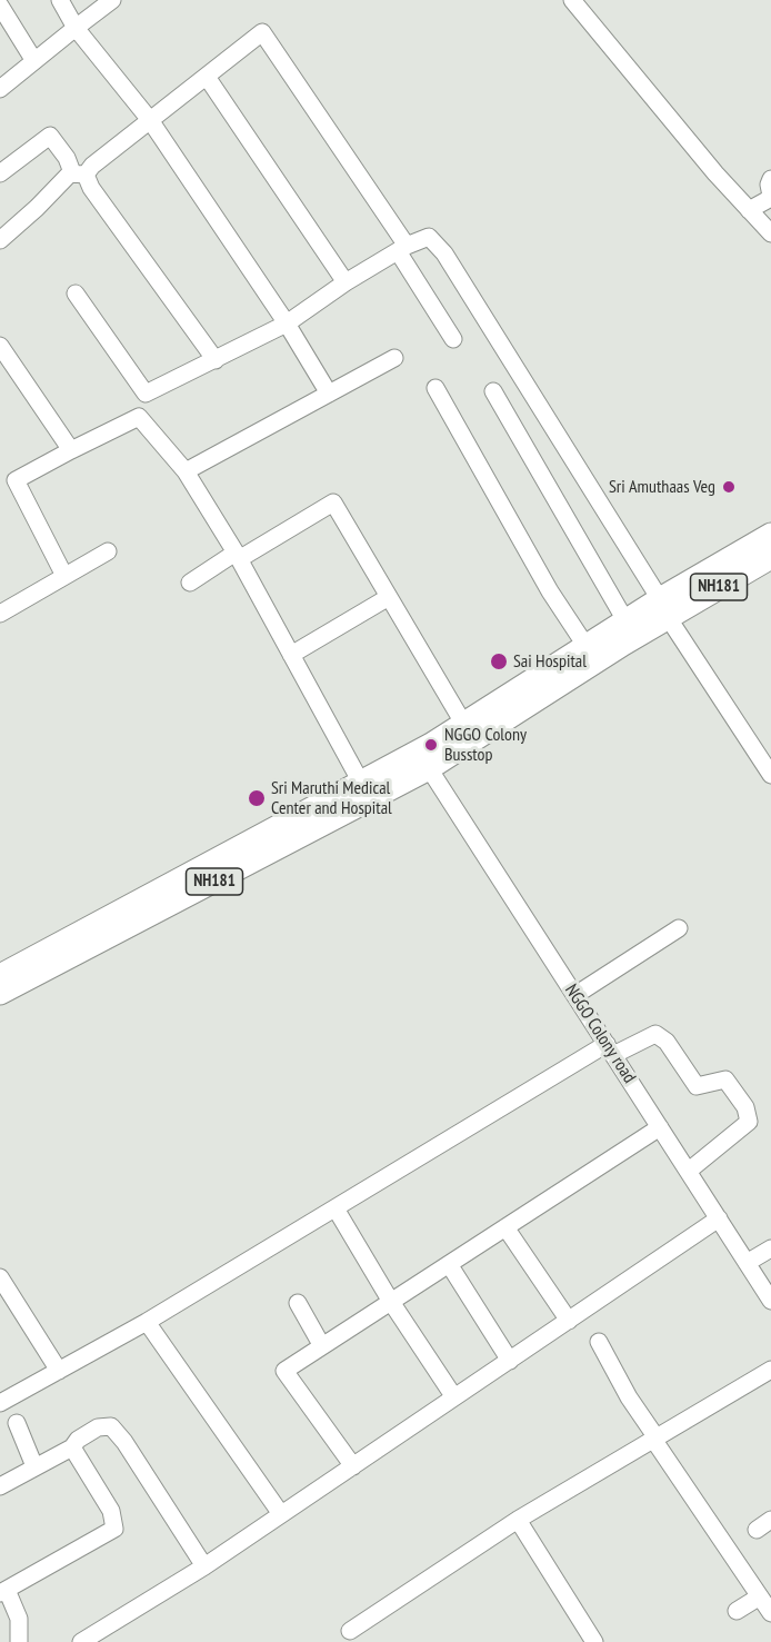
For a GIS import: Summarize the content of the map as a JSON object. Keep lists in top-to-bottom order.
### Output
{
  "streets": {
    "highway": ["NH181"],
    "street": ["NGGO Colony road"]
  },
  "crossings": [
    ["NH181", "NGGO Colony road"]
  ],
  "places": [
    "Sri Amuthaas Veg",
    "Sai Hospital",
    "NGGO Colony Busstop",
    "Sri Maruthi Medical Center and Hospital"
  ]
}
